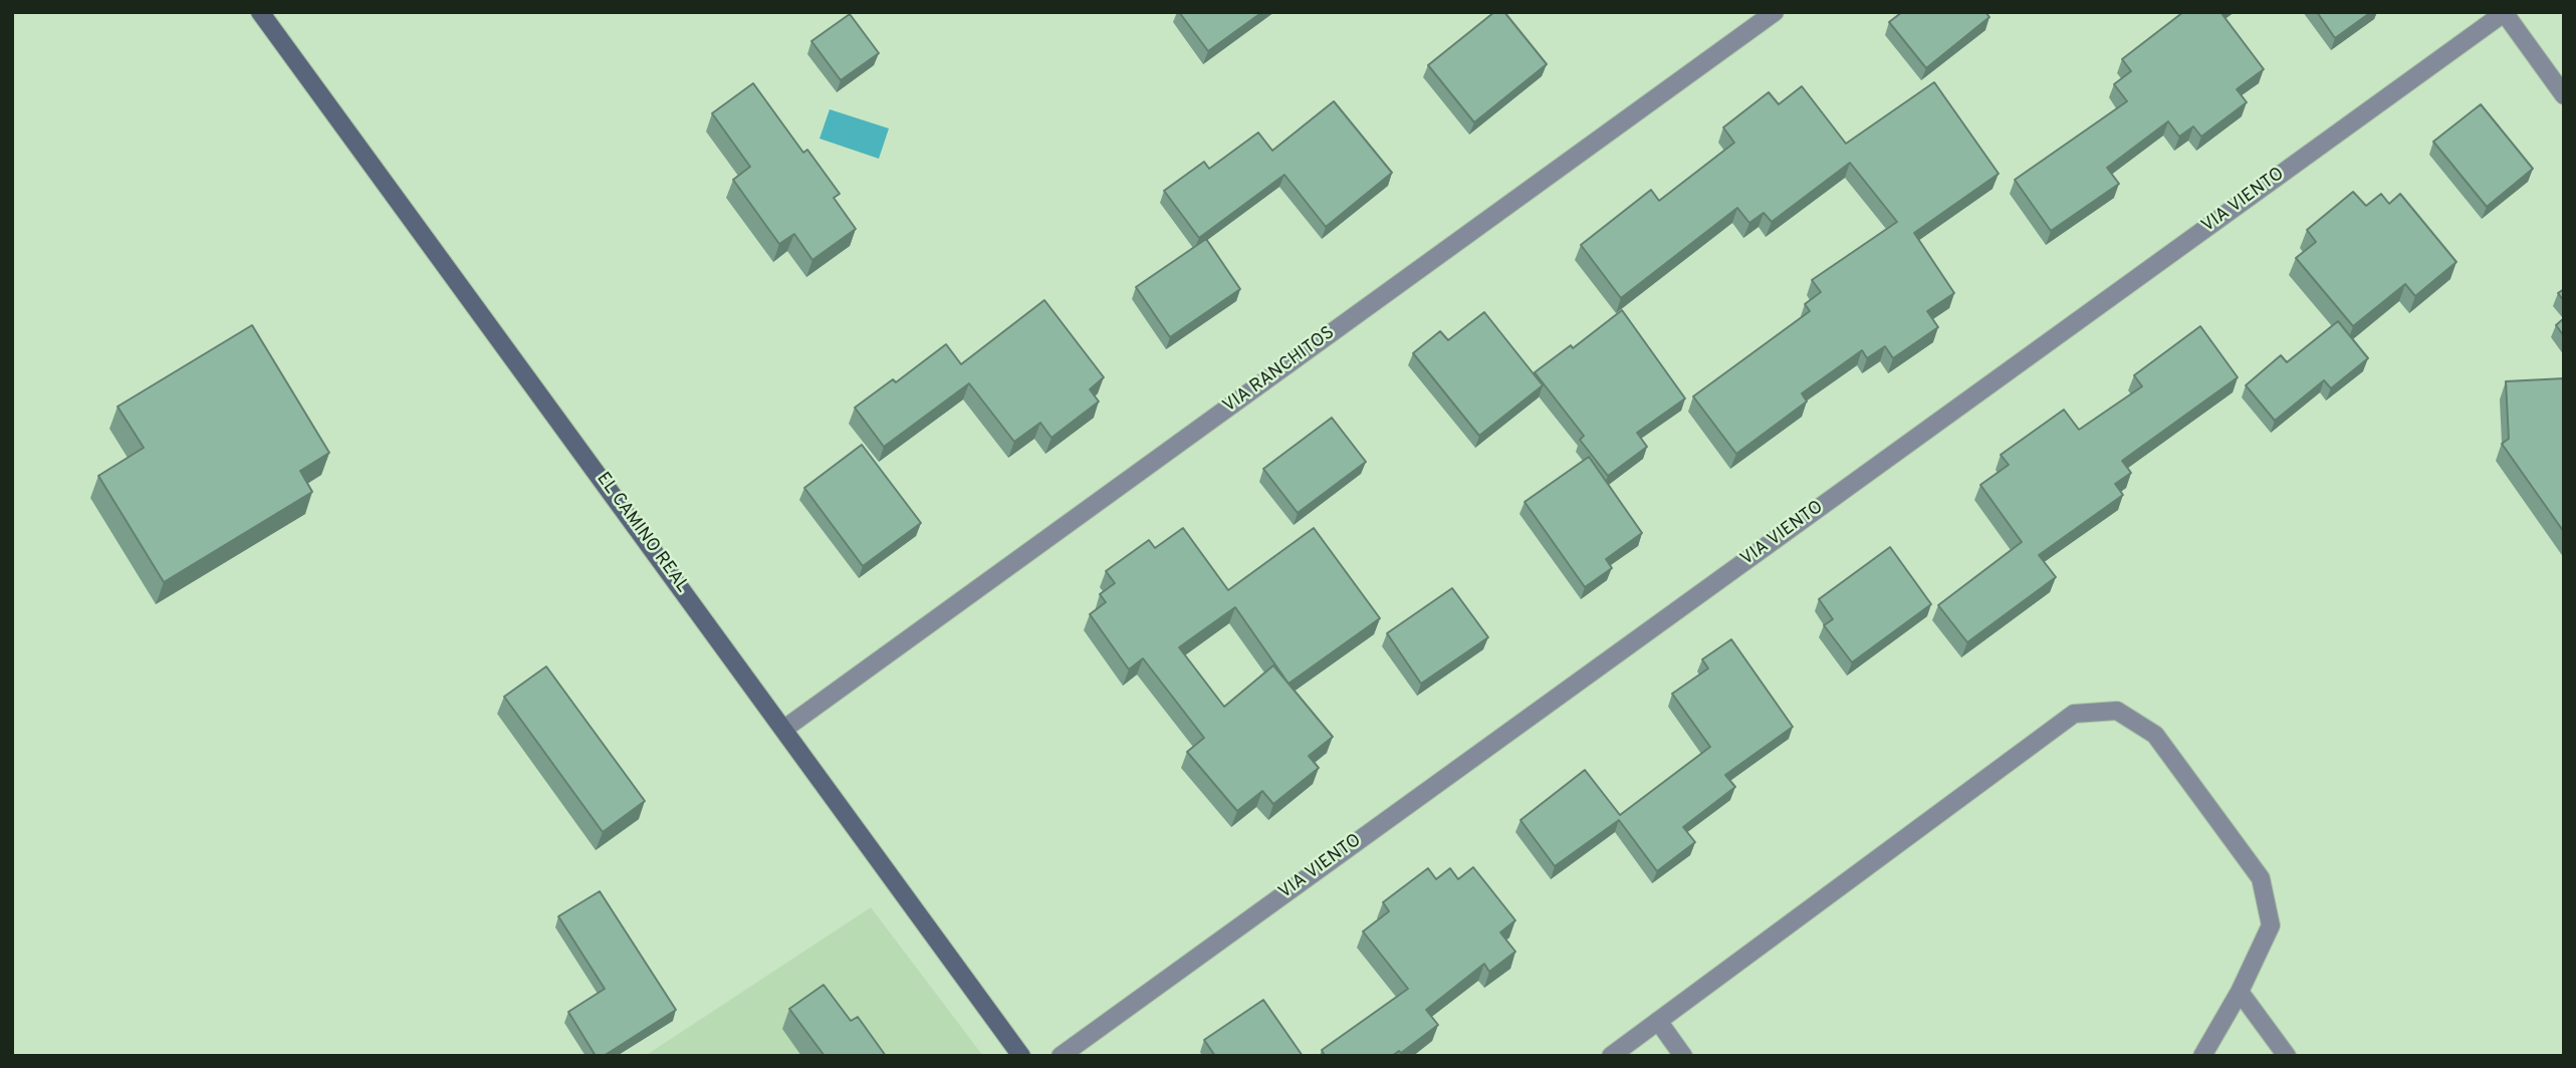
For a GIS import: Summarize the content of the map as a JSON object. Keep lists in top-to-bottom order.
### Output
{
  "streets": {
    "main road": ["EL CAMINO REAL"],
    "street": ["VIA VIENTO", "VIA RANCHITOS"]
  },
  "crossings": [
    ["VIA RANCHITOS", "EL CAMINO REAL"]
  ]
}
